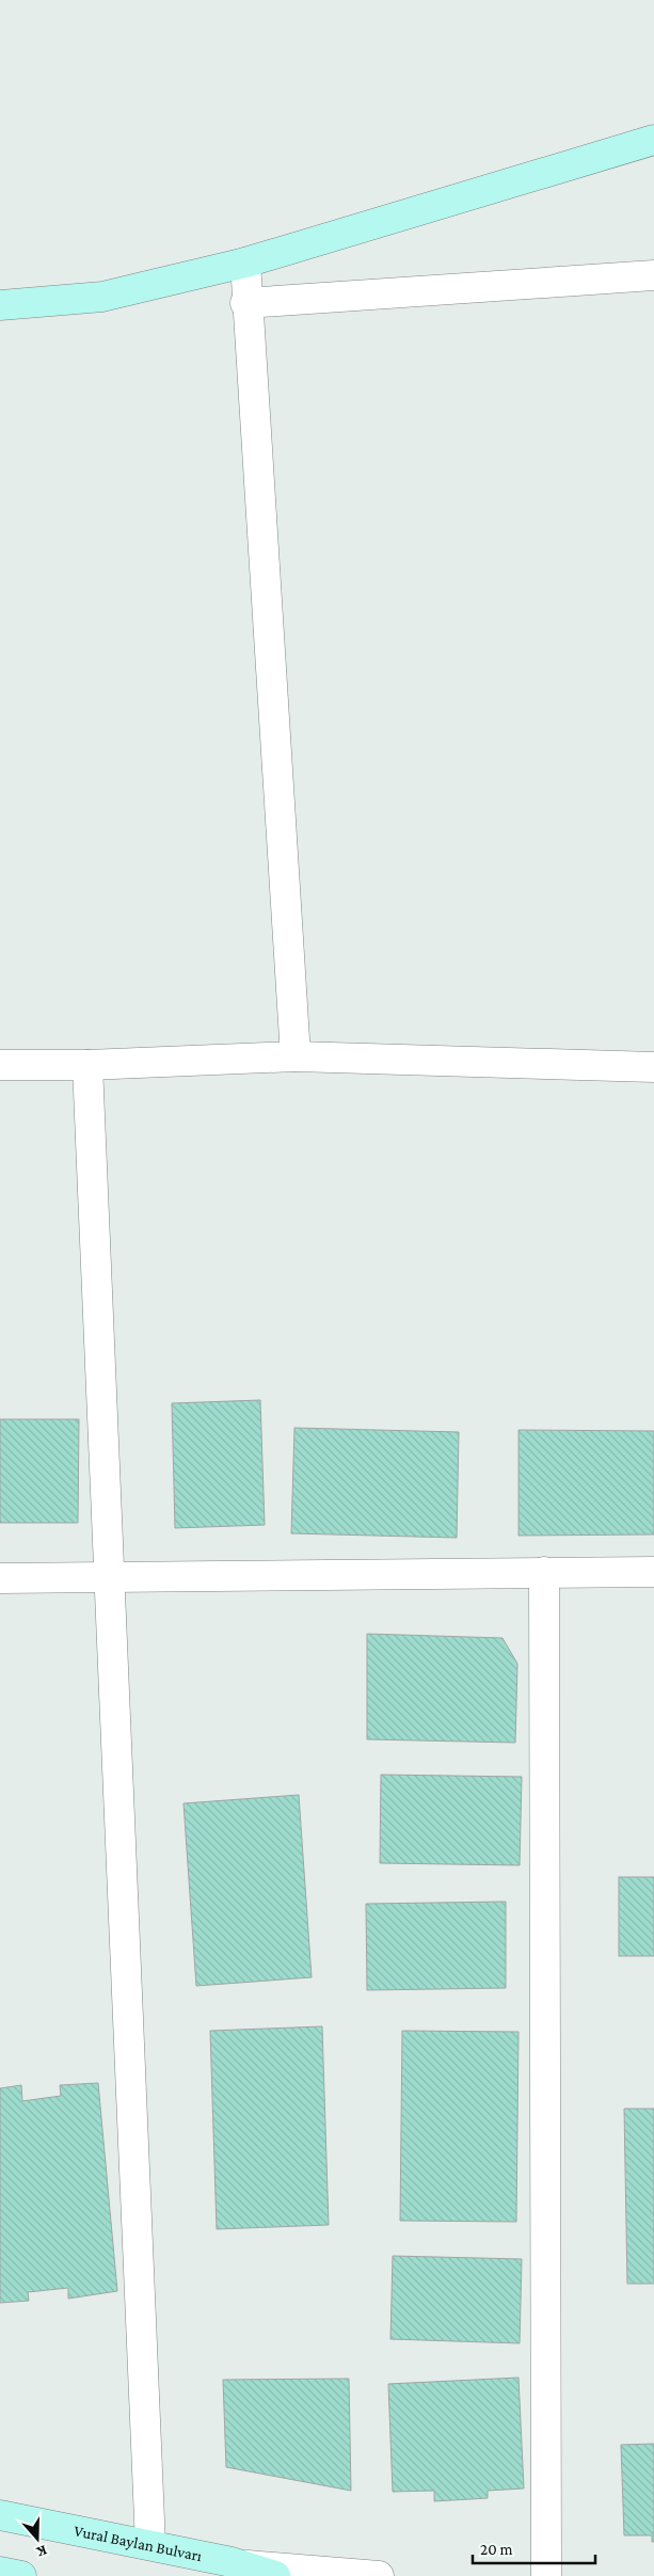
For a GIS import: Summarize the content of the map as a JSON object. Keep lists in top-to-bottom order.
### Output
{
  "streets": {
    "street": ["Vural Baylan Bulvarı"]
  },
  "scale_bar": "20 m",
  "north": "bottom"
}
